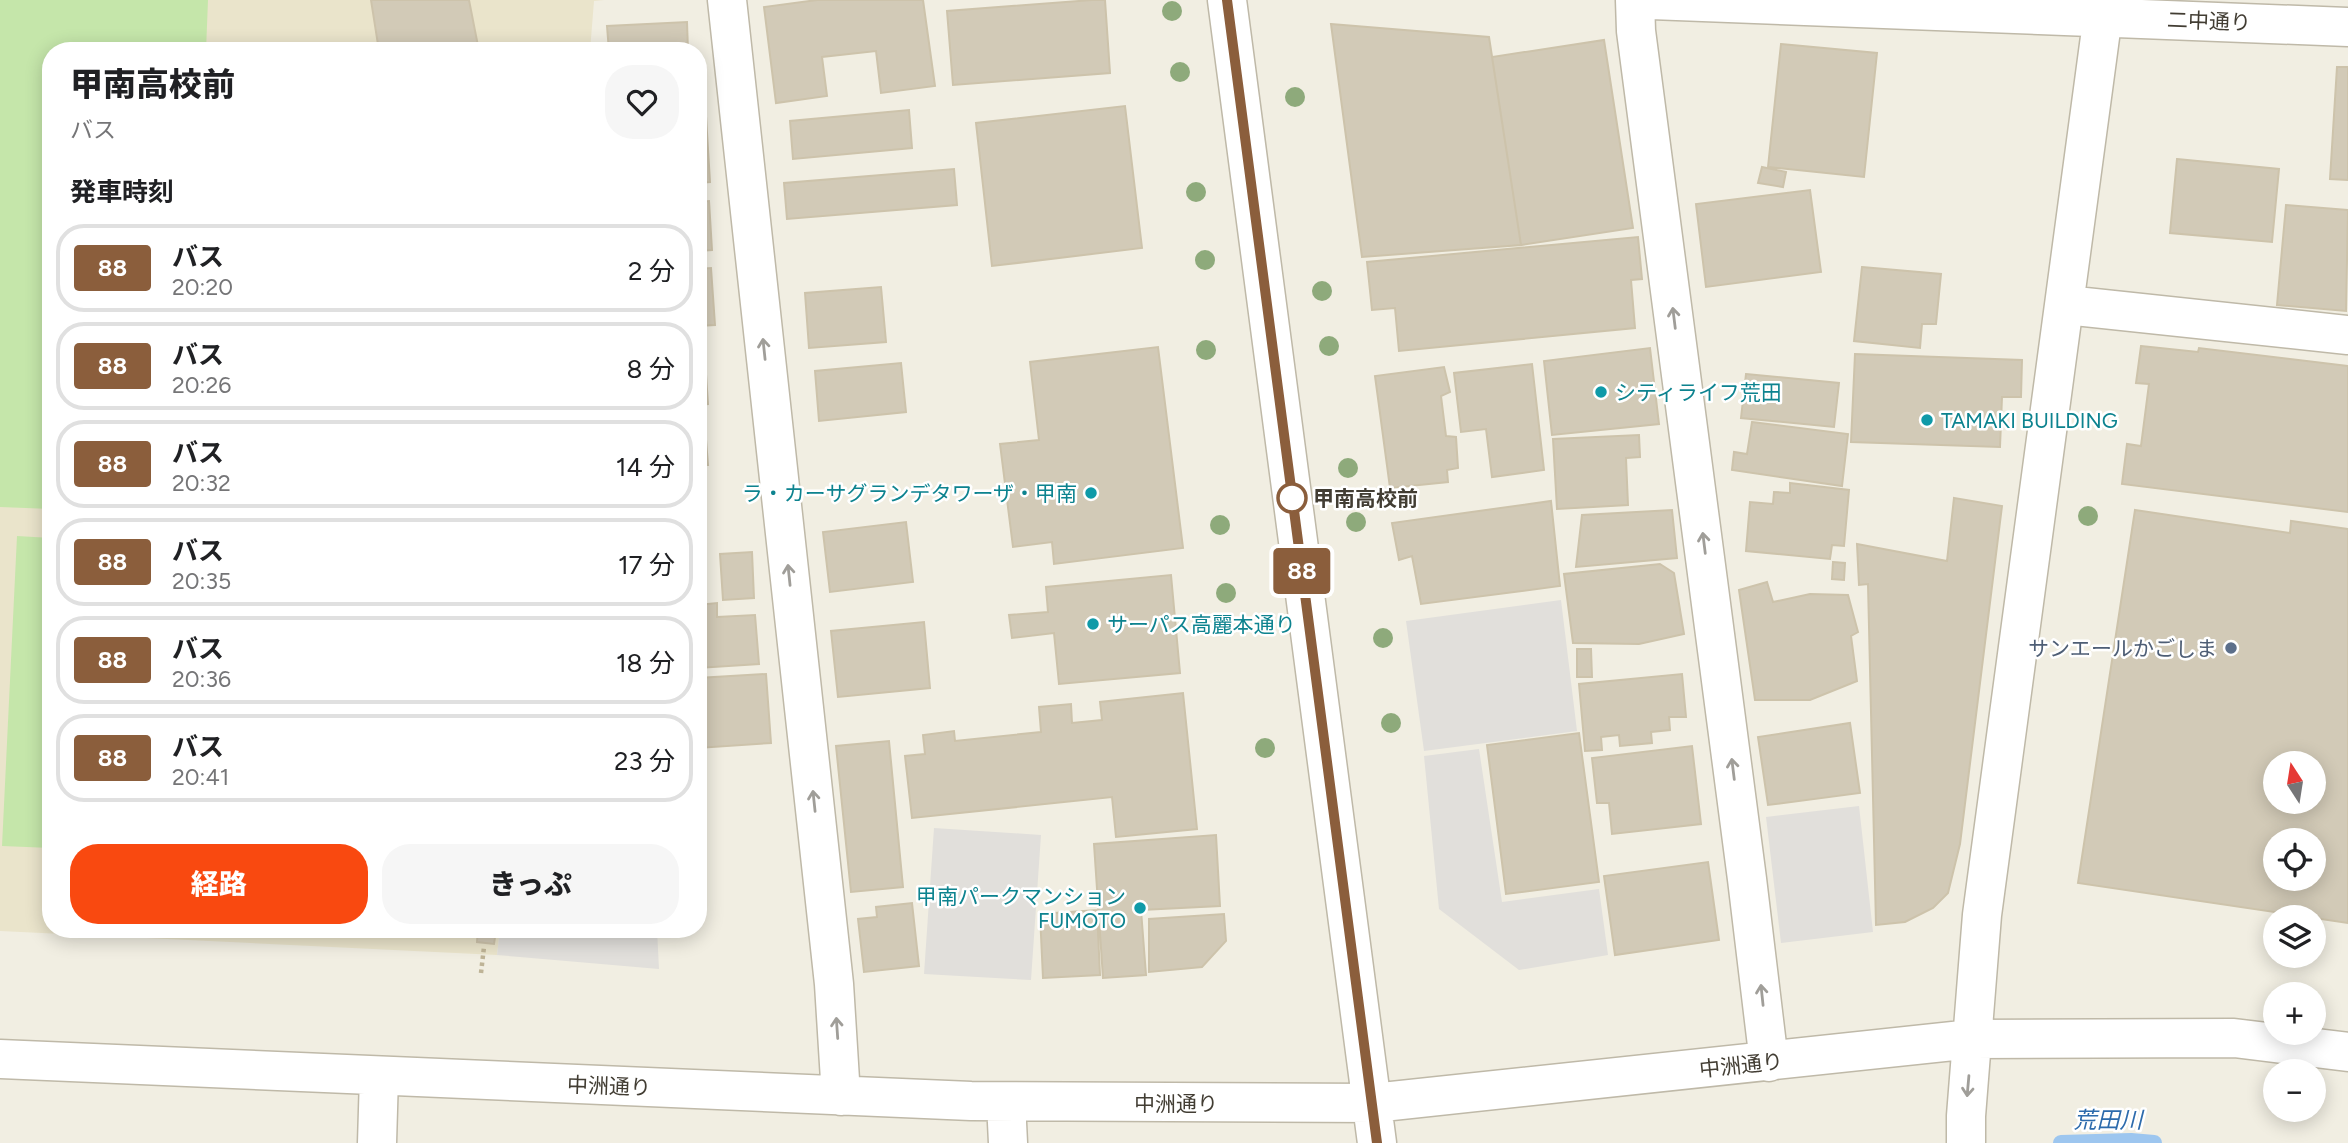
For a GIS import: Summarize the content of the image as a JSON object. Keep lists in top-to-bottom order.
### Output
{
  "streets": {
    "street": ["二中通り", "中洲通り"]
  },
  "water": ["荒田川"],
  "places": [
    "シティライフ荒田",
    "TAMAKI BUILDING",
    "ラ・カーサグランデタワーザ・甲南",
    "甲南高校前",
    "サーパス高麗本通り",
    "サンエールかごしま",
    "甲南パークマンション FUMOTO"
  ],
  "lines": ["bus line 88"],
  "north": "top",
  "page": {
    "on_map": "88",
    "heading": [
      ["甲南高校前", "バス"],
      "発車時刻"
    ],
    "list": [
      {
        "mark": "88",
        "name": "バス",
        "note": "20:20",
        "value": "2 分"
      },
      {
        "mark": "88",
        "name": "バス",
        "note": "20:26",
        "value": "8 分"
      },
      {
        "mark": "88",
        "name": "バス",
        "note": "20:32",
        "value": "14 分"
      },
      {
        "mark": "88",
        "name": "バス",
        "note": "20:35",
        "value": "17 分"
      },
      {
        "mark": "88",
        "name": "バス",
        "note": "20:36",
        "value": "18 分"
      },
      {
        "mark": "88",
        "name": "バス",
        "note": "20:41",
        "value": "23 分"
      }
    ],
    "map_buttons": ["+", "−"],
    "buttons": ["経路", "きっぷ"]
  }
}
